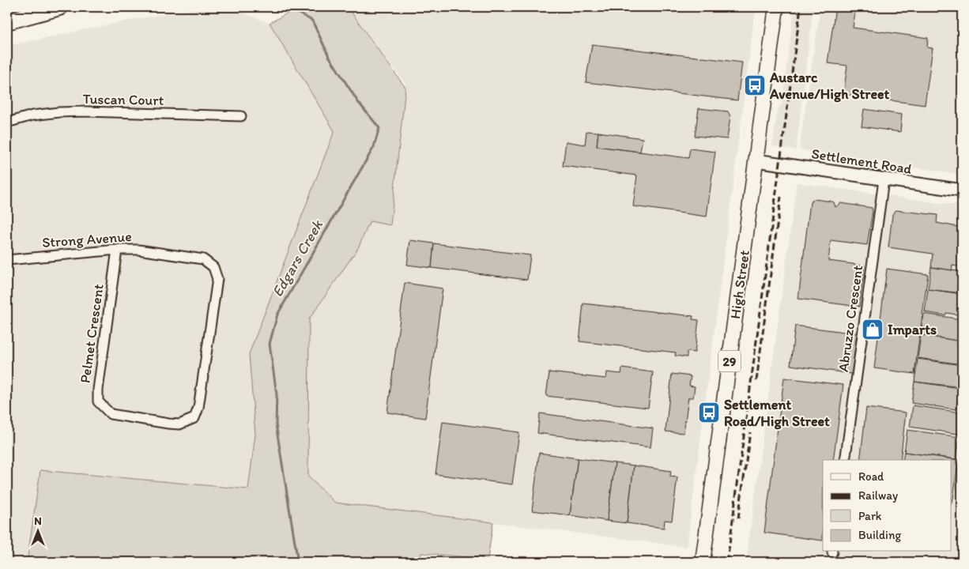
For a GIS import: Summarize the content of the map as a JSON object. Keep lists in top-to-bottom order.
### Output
{
  "streets": {
    "main road": ["Settlement Road", "High Street", "29"],
    "street": [
      "Tuscan Court",
      "Strong Avenue",
      "Abruzzo Crescent",
      "Pelmet Crescent"
    ]
  },
  "crossings": [
    ["Settlement Road", "High Street"],
    ["Settlement Road", "Abruzzo Crescent"],
    ["Strong Avenue", "Pelmet Crescent"]
  ],
  "water": ["Edgars Creek"],
  "places": {
    "bus stop": ["Austarc Avenue/High Street", "Settlement Road/High Street"],
    "shop": ["Imparts"]
  },
  "legend": [
    "Road",
    "Railway",
    "Park",
    "Building"
  ],
  "north": "top"
}
